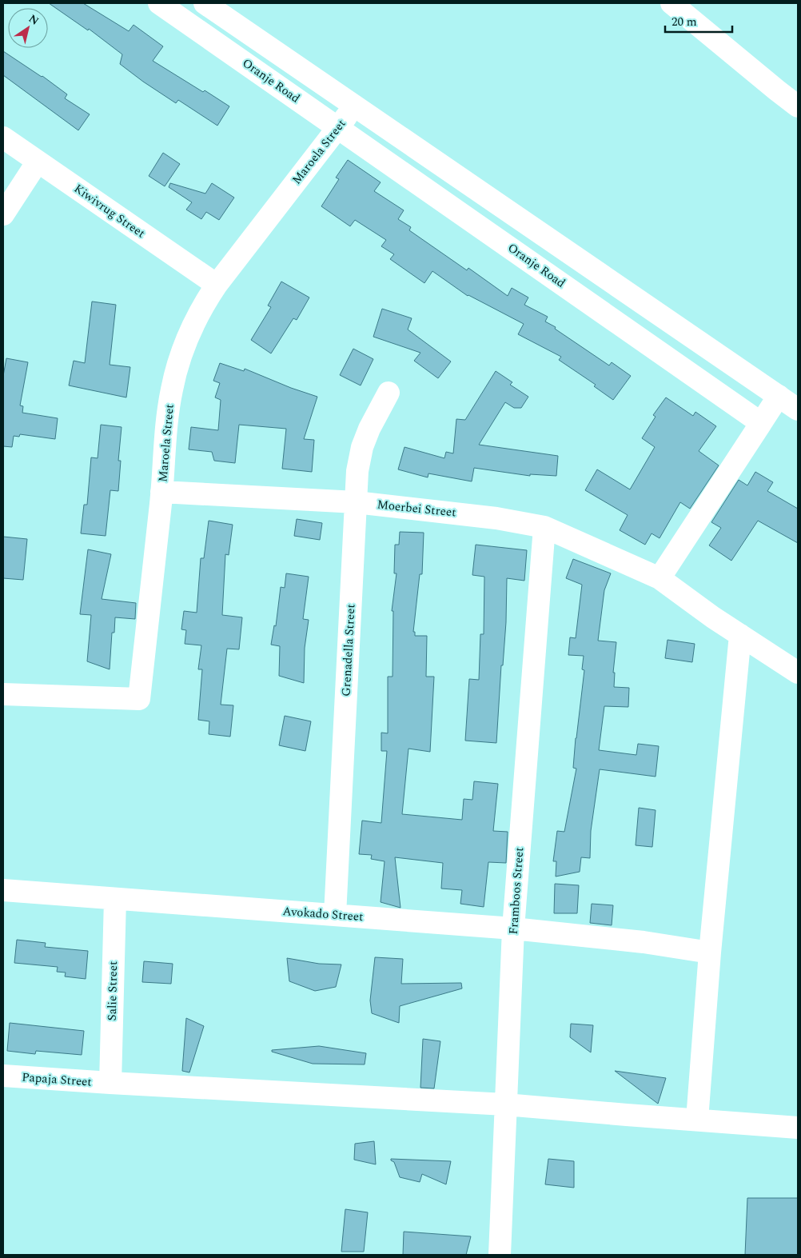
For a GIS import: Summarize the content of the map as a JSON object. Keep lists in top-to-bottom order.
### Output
{
  "streets": {
    "street": [
      "Oranje Road",
      "Maroela Street",
      "Kiwivrug Street",
      "Moerbei Street",
      "Grenadella Street",
      "Framboos Street",
      "Avokado Street",
      "Salie Street",
      "Papaja Street"
    ]
  },
  "crossings": [
    ["Oranje Road", "Maroela Street"],
    ["Maroela Street", "Kiwivrug Street"],
    ["Maroela Street", "Moerbei Street"],
    ["Moerbei Street", "Grenadella Street"],
    ["Moerbei Street", "Framboos Street"],
    ["Grenadella Street", "Avokado Street"],
    ["Framboos Street", "Avokado Street"],
    ["Framboos Street", "Papaja Street"],
    ["Avokado Street", "Salie Street"],
    ["Salie Street", "Papaja Street"]
  ],
  "scale_bar": "20 m",
  "north": "top right"
}
